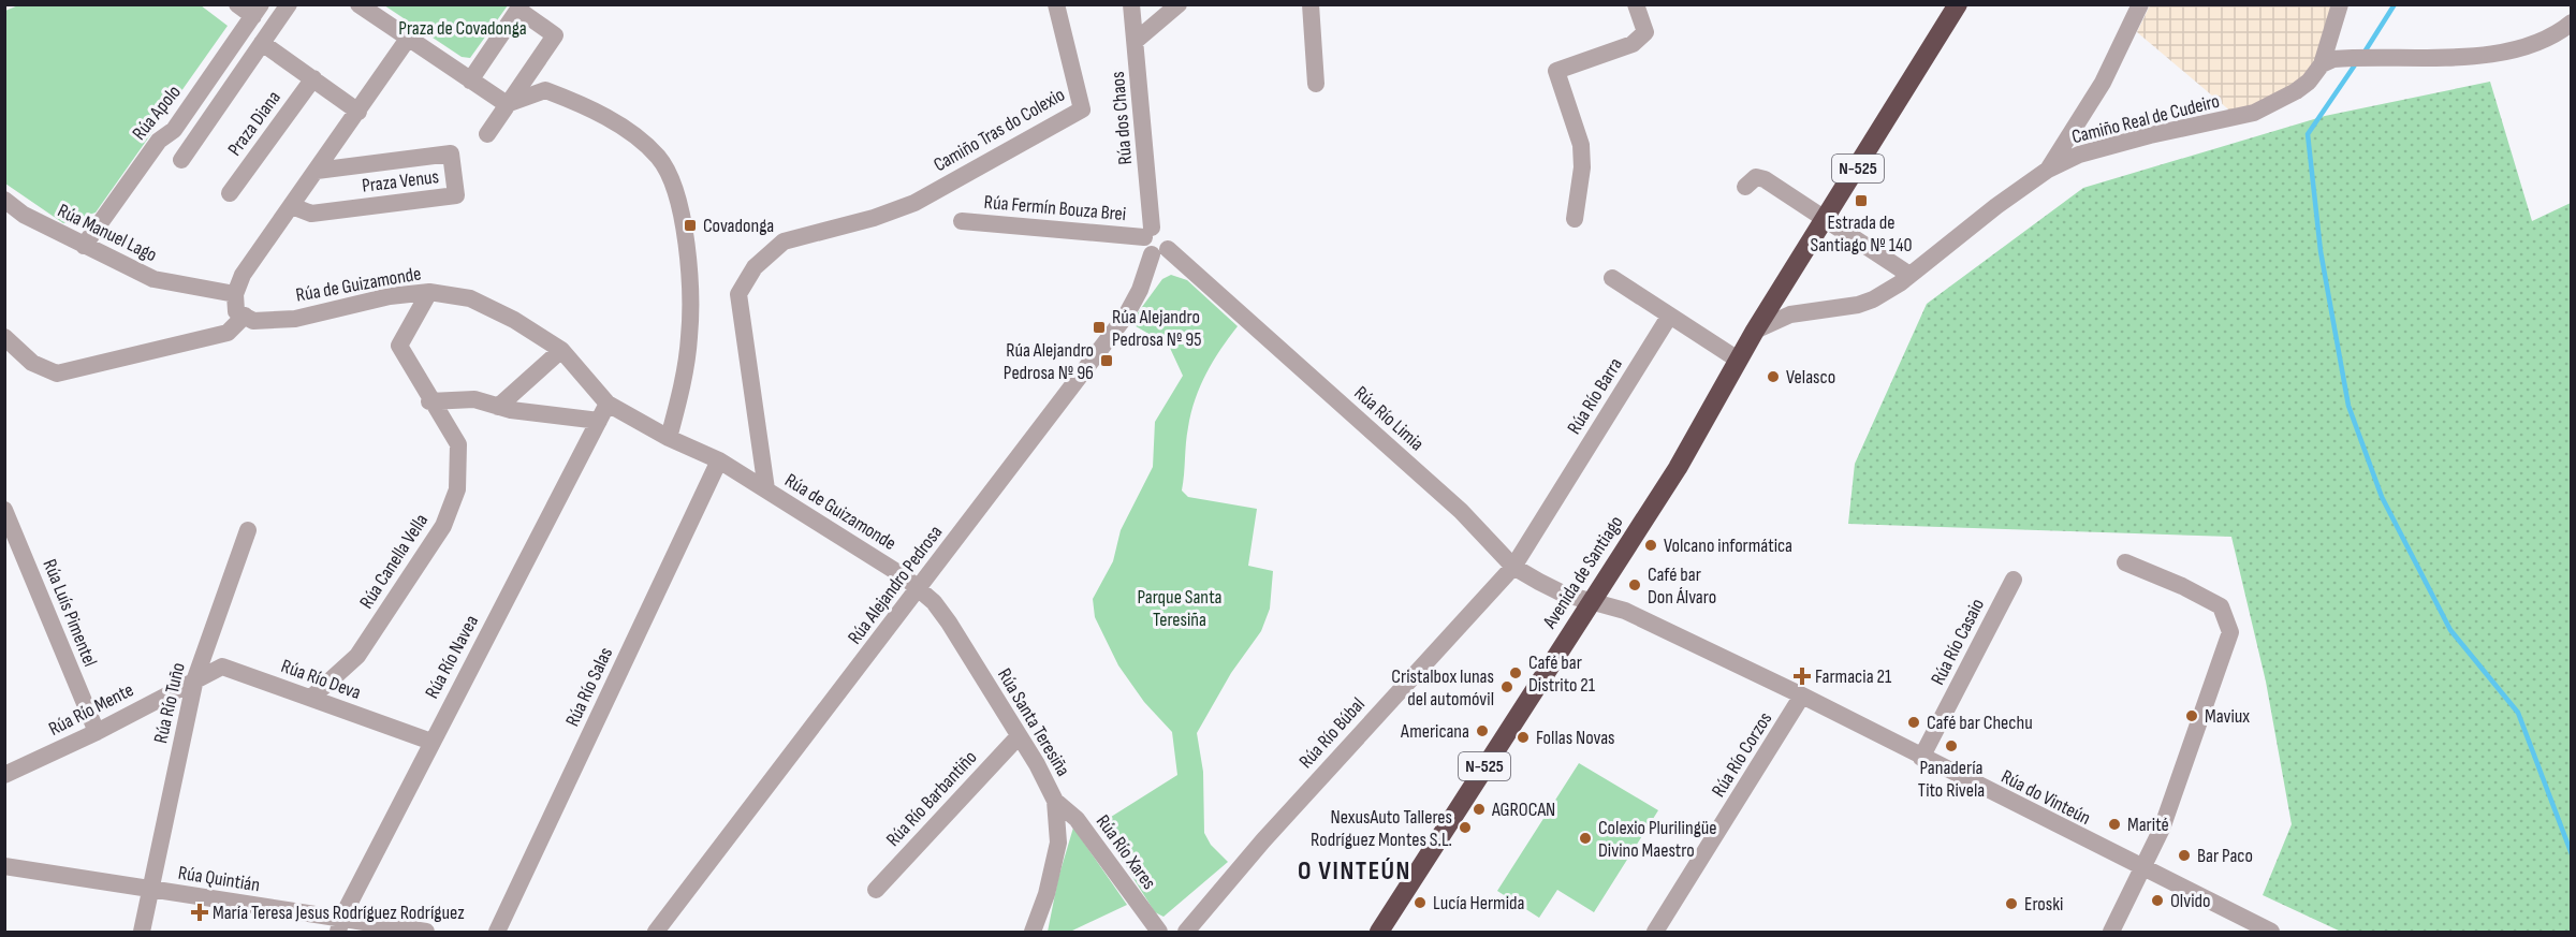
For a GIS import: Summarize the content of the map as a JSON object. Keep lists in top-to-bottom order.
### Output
{
  "streets": {
    "highway": ["N-525", "Avenida de Santiago"],
    "street": [
      "Rúa Apolo",
      "Rúa dos Chaos",
      "Camiño Real de Cudeiro",
      "Praza Diana",
      "Camiño Tras do Colexio",
      "Praza Venus",
      "Rúa Fermín Bouza Brei",
      "Rúa Manuel Lago",
      "Rúa de Guizamonde",
      "Rúa Río Barra",
      "Rúa Río Limia",
      "Rúa Canella Vella",
      "Rúa Alejandro Pedrosa",
      "Rúa Luís Pimentel",
      "Rúa Río Casaio",
      "Rúa Río Navea",
      "Rúa Río Deva",
      "Rúa Río Salas",
      "Rúa Río Tuño",
      "Rúa Río Mente",
      "Rúa Santa Teresiña",
      "Rúa Río Búbal",
      "Rúa Río Corzos",
      "Rúa do Vinteún",
      "Rúa Río Barbantiño",
      "Rúa Río Xares",
      "Rúa Quintián"
    ]
  },
  "crossings": [
    ["Rúa Apolo", "Rúa Manuel Lago"],
    ["Rúa dos Chaos", "Rúa Fermín Bouza Brei"],
    ["Rúa dos Chaos", "Rúa Río Limia"],
    ["Camiño Real de Cudeiro", "N-525"],
    ["Camiño Real de Cudeiro", "Avenida de Santiago"],
    ["Camiño Tras do Colexio", "Rúa de Guizamonde"],
    ["N-525", "Avenida de Santiago"],
    ["Rúa Fermín Bouza Brei", "Rúa Río Limia"],
    ["Rúa de Guizamonde", "Rúa Canella Vella"],
    ["Rúa de Guizamonde", "Rúa Alejandro Pedrosa"],
    ["Rúa de Guizamonde", "Rúa Río Navea"],
    ["Rúa de Guizamonde", "Rúa Río Salas"],
    ["Rúa de Guizamonde", "Rúa Santa Teresiña"],
    ["Rúa Río Barra", "Rúa Río Limia"],
    ["Rúa Río Barra", "Rúa Río Búbal"],
    ["Rúa Río Limia", "Avenida de Santiago"],
    ["Rúa Río Limia", "Rúa Alejandro Pedrosa"],
    ["Rúa Río Limia", "Rúa Río Búbal"],
    ["Rúa Río Limia", "Rúa do Vinteún"],
    ["Rúa Canella Vella", "Rúa Río Deva"],
    ["Avenida de Santiago", "Rúa do Vinteún"],
    ["Rúa Alejandro Pedrosa", "Rúa Santa Teresiña"],
    ["Rúa Luís Pimentel", "Rúa Río Mente"],
    ["Rúa Río Casaio", "Rúa do Vinteún"],
    ["Rúa Río Navea", "Rúa Río Deva"],
    ["Rúa Río Navea", "Rúa Quintián"],
    ["Rúa Río Deva", "Rúa Río Tuño"],
    ["Rúa Río Deva", "Rúa Río Mente"],
    ["Rúa Río Tuño", "Rúa Río Mente"],
    ["Rúa Río Tuño", "Rúa Quintián"],
    ["Rúa Santa Teresiña", "Rúa Río Barbantiño"],
    ["Rúa Santa Teresiña", "Rúa Río Xares"],
    ["Rúa Río Corzos", "Rúa do Vinteún"]
  ],
  "districts": ["O VINTEÚN"],
  "parks": ["Praza de Covadonga", "Parque Santa Teresiña"],
  "places": {
    "transit": [
      "Estrada de Santiago Nº 140",
      "Covadonga",
      "Rúa Alejandro Pedrosa Nº 95",
      "Rúa Alejandro Pedrosa Nº 96"
    ],
    "other": [
      "Velasco",
      "Volcano informática",
      "Café bar Don Álvaro",
      "Café bar Distrito 21",
      "Cristalbox lunas del automóvil",
      "Maviux",
      "Café bar Chechu",
      "Americana",
      "Follas Novas",
      "Panadería Tito Rivela",
      "AGROCAN",
      "Marité",
      "NexusAuto Talleres Rodríguez Montes S.L.",
      "Colexio Plurilingüe Divino Maestro",
      "Bar Paco",
      "Olvido",
      "Lucía Hermida",
      "Eroski"
    ],
    "health": ["Farmacia 21", "María Teresa Jesus Rodríguez Rodríguez"]
  }
}
